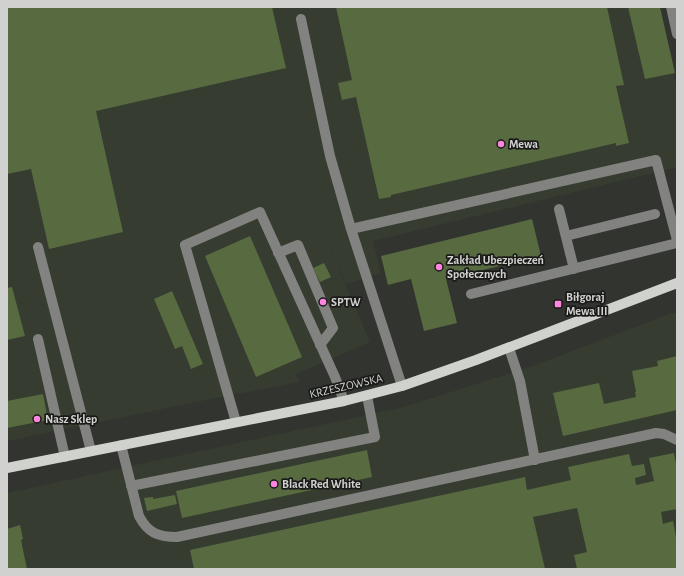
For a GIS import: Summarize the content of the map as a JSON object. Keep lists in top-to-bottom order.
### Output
{
  "streets": {
    "main road": ["KRZESZOWSKA"]
  },
  "places": {
    "other": [
      "Mewa",
      "Zakład Ubezpieczeń Społecznych",
      "SPTW",
      "Nasz Sklep",
      "Black Red White"
    ],
    "transit": ["Biłgoraj Mewa III"]
  }
}
